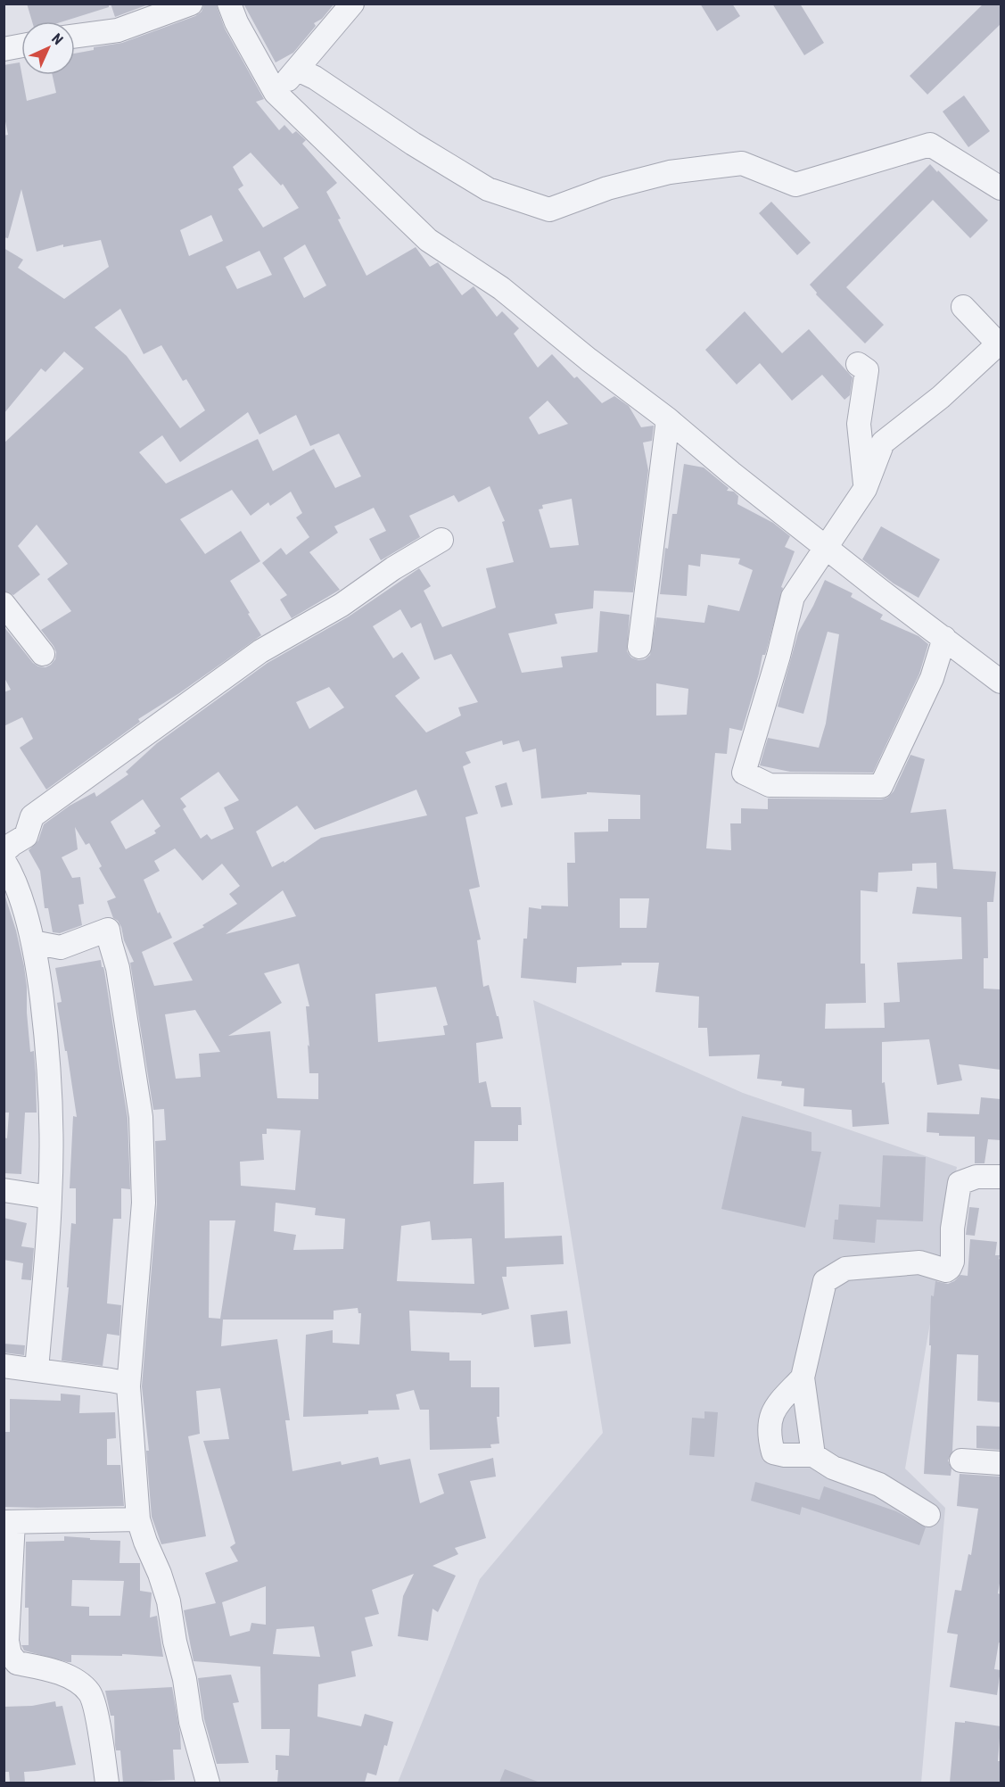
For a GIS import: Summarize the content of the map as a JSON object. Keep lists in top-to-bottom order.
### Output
{
  "north": "top right"
}
